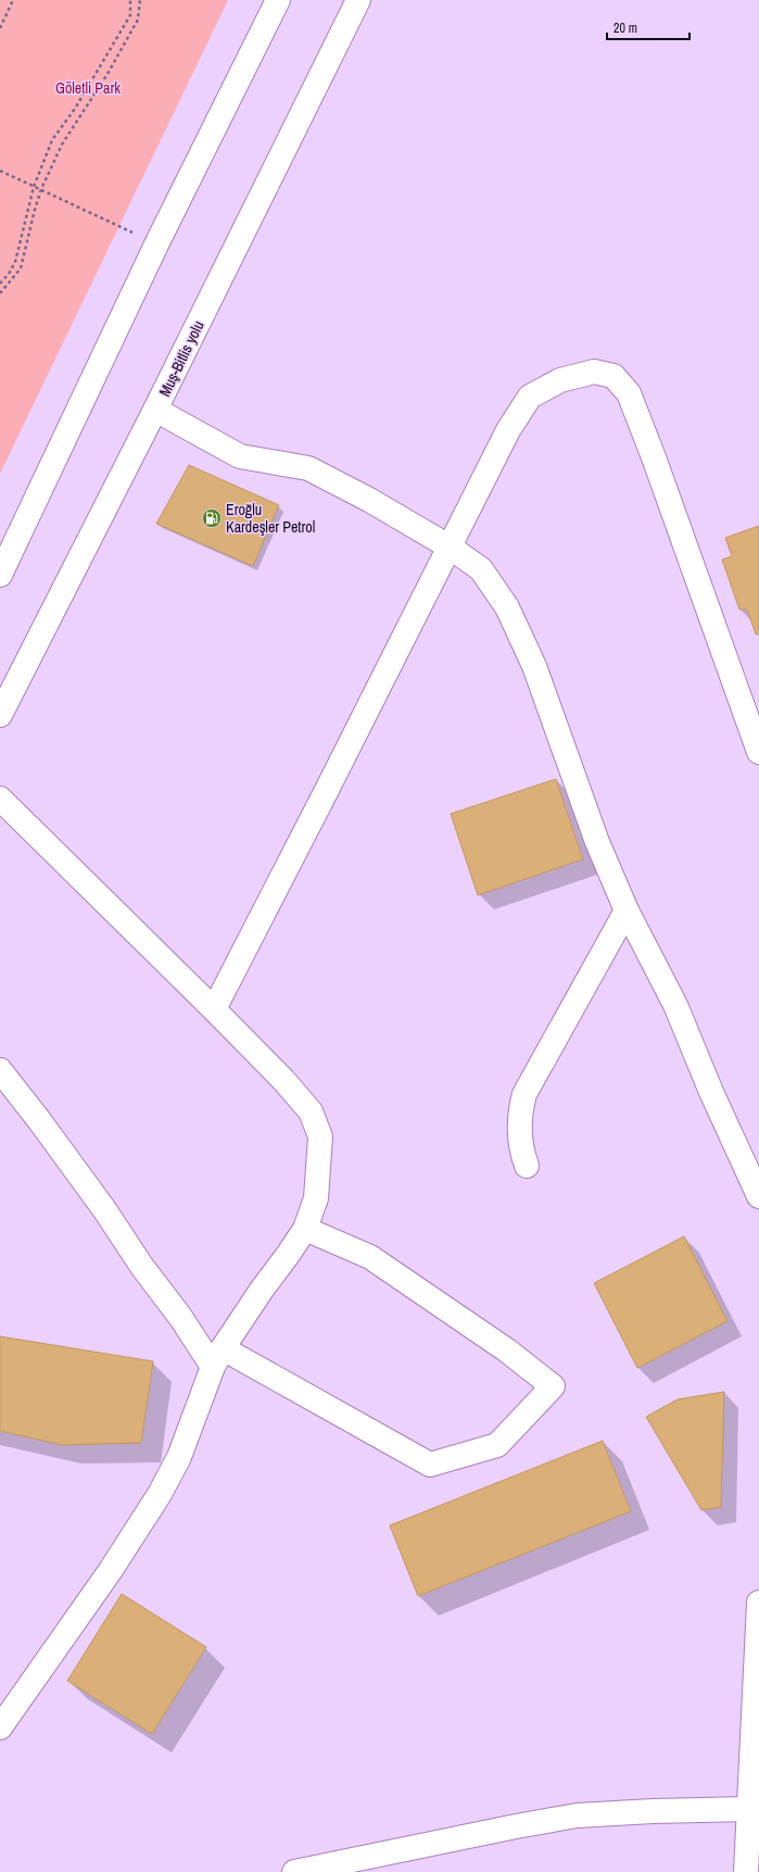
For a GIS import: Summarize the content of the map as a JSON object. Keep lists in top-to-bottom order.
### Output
{
  "streets": {
    "main road": ["Muş-Bitlis yolu"]
  },
  "parks": ["Göletli Park"],
  "places": {
    "fuel station": ["Eroğlu Kardeşler Petrol"]
  },
  "scale_bar": "20 m"
}
